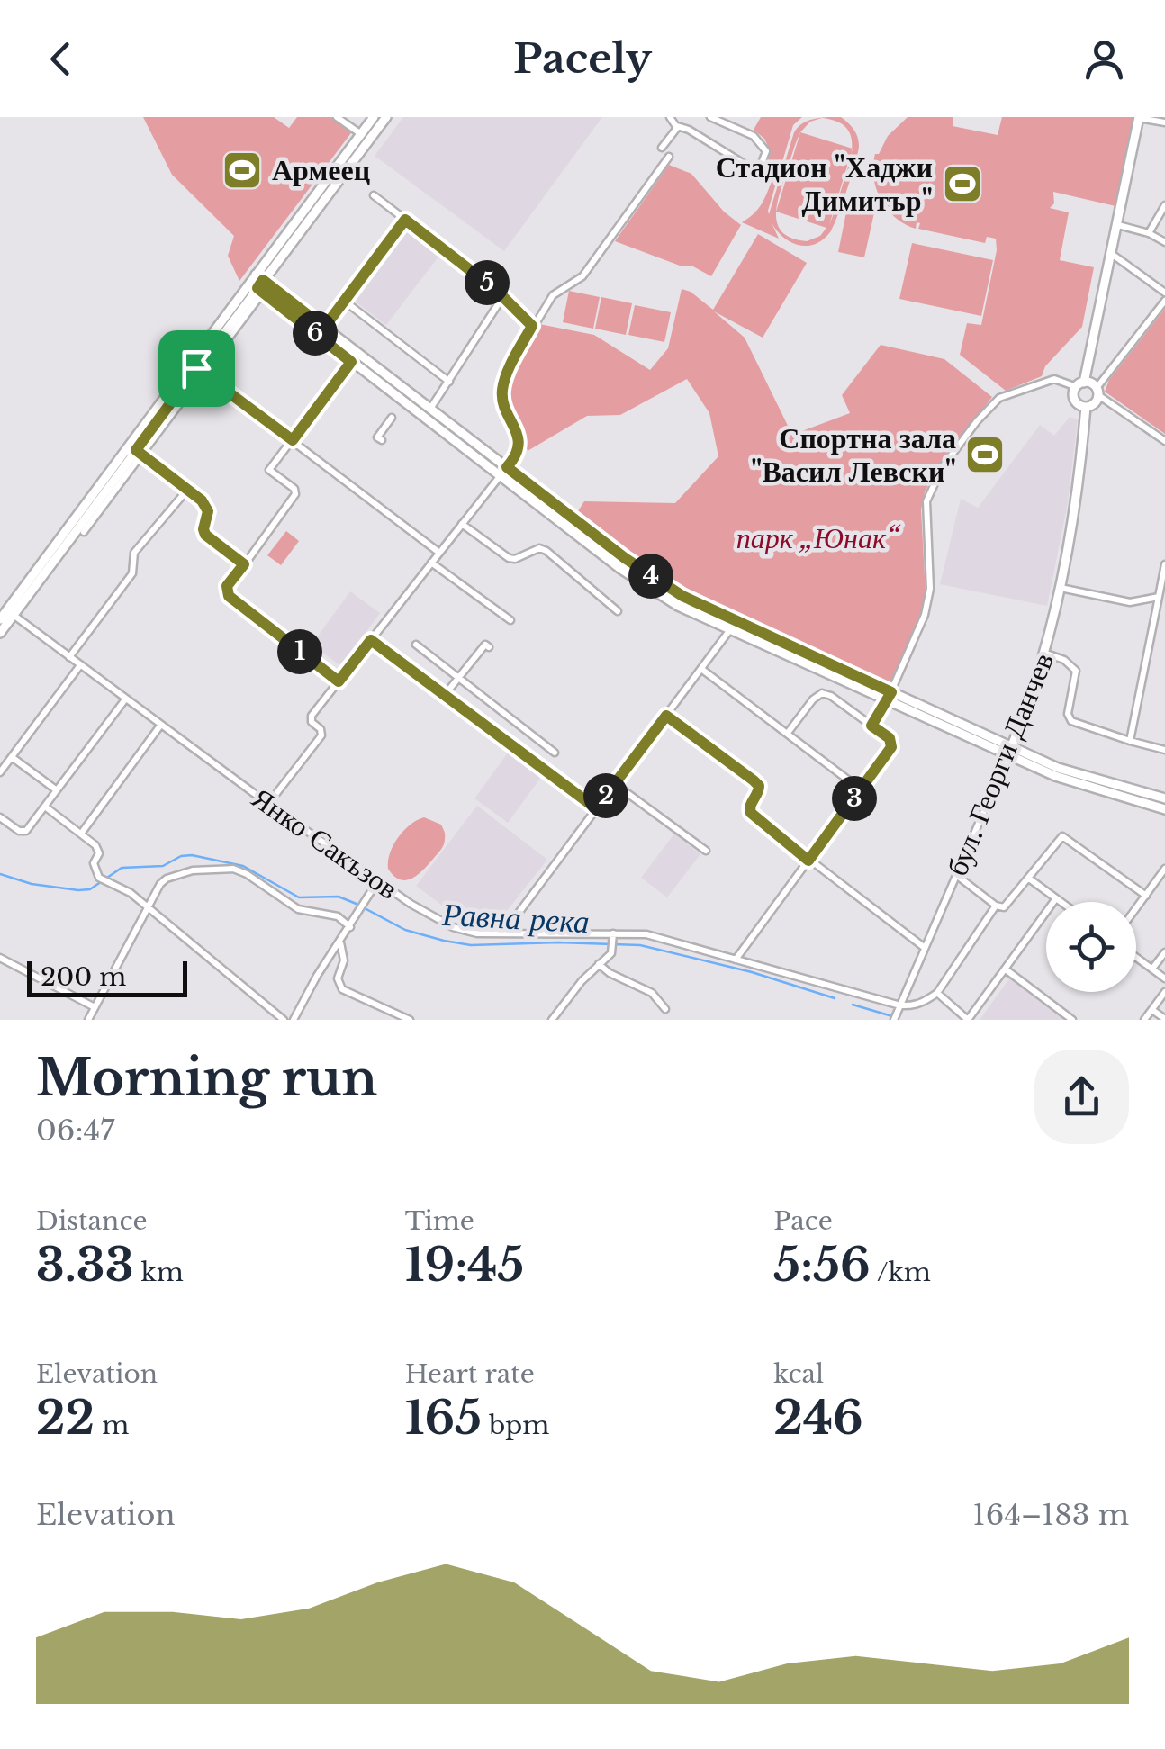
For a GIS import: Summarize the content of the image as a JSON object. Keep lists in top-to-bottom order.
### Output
{
  "streets": {
    "main road": ["бул. Георги Данчев"],
    "street": ["Янко Сакъзов"]
  },
  "crossings": [
    ["бул. Георги Данчев", "Янко Сакъзов"]
  ],
  "water": ["Равна река"],
  "parks": ["парк „Юнак“"],
  "places": {
    "sports": ["Армеец", "Стадион \"Хаджи Димитър\"", "Спортна зала \"Васил Левски\""]
  },
  "scale_bar": "200 m",
  "page": {
    "header": "Pacely",
    "pins": [
      "5",
      "6",
      "4",
      "1",
      "2",
      "3"
    ],
    "scale": "200 m",
    "heading": ["Morning run", "06:47"],
    "stats": [
      ["Distance", "3.33 km"],
      ["Time", "19:45"],
      ["Pace", "5:56 /km"],
      ["Elevation", "22 m"],
      ["Heart rate", "165 bpm"],
      ["kcal", "246"]
    ],
    "chart": ["Elevation", "164–183 m"]
  }
}
